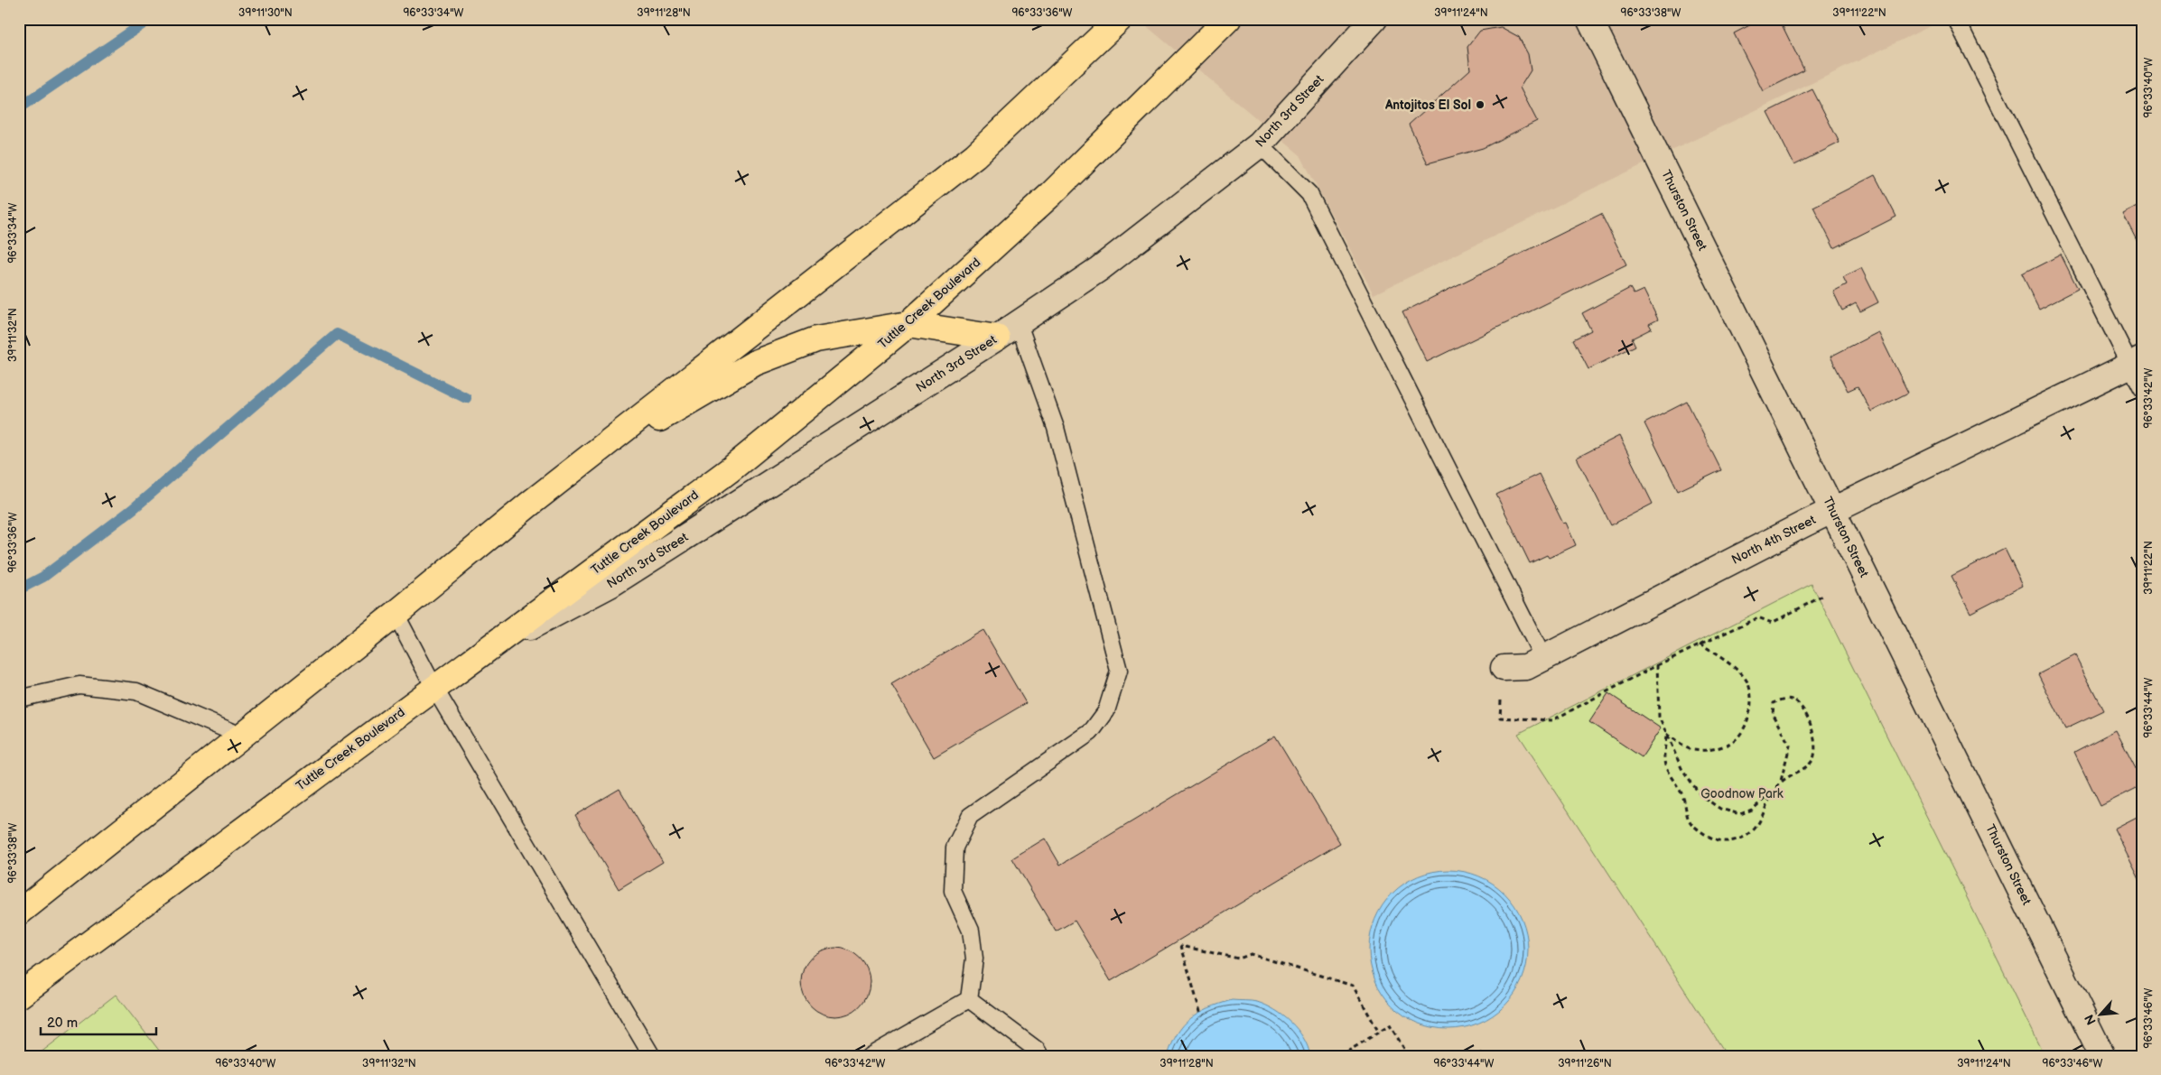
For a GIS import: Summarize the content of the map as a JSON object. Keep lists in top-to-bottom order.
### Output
{
  "streets": {
    "highway": ["Tuttle Creek Boulevard"],
    "street": ["North 3rd Street", "Thurston Street", "North 4th Street"]
  },
  "crossings": [
    ["North 3rd Street", "Tuttle Creek Boulevard"],
    ["Thurston Street", "North 4th Street"]
  ],
  "parks": ["Goodnow Park"],
  "places": ["Antojitos El Sol"],
  "scale_bar": "20 m",
  "north": "bottom left",
  "coordinates": [
    "39°11'30\"N",
    "96°33'34\"W",
    "39°11'28\"N",
    "96°33'36\"W",
    "39°11'24\"N",
    "96°33'38\"W",
    "39°11'22\"N",
    "96°33'40\"W",
    "39°11'32\"N",
    "96°33'42\"W",
    "96°33'44\"W",
    "96°33'46\"W",
    "39°11'26\"N"
  ]
}
